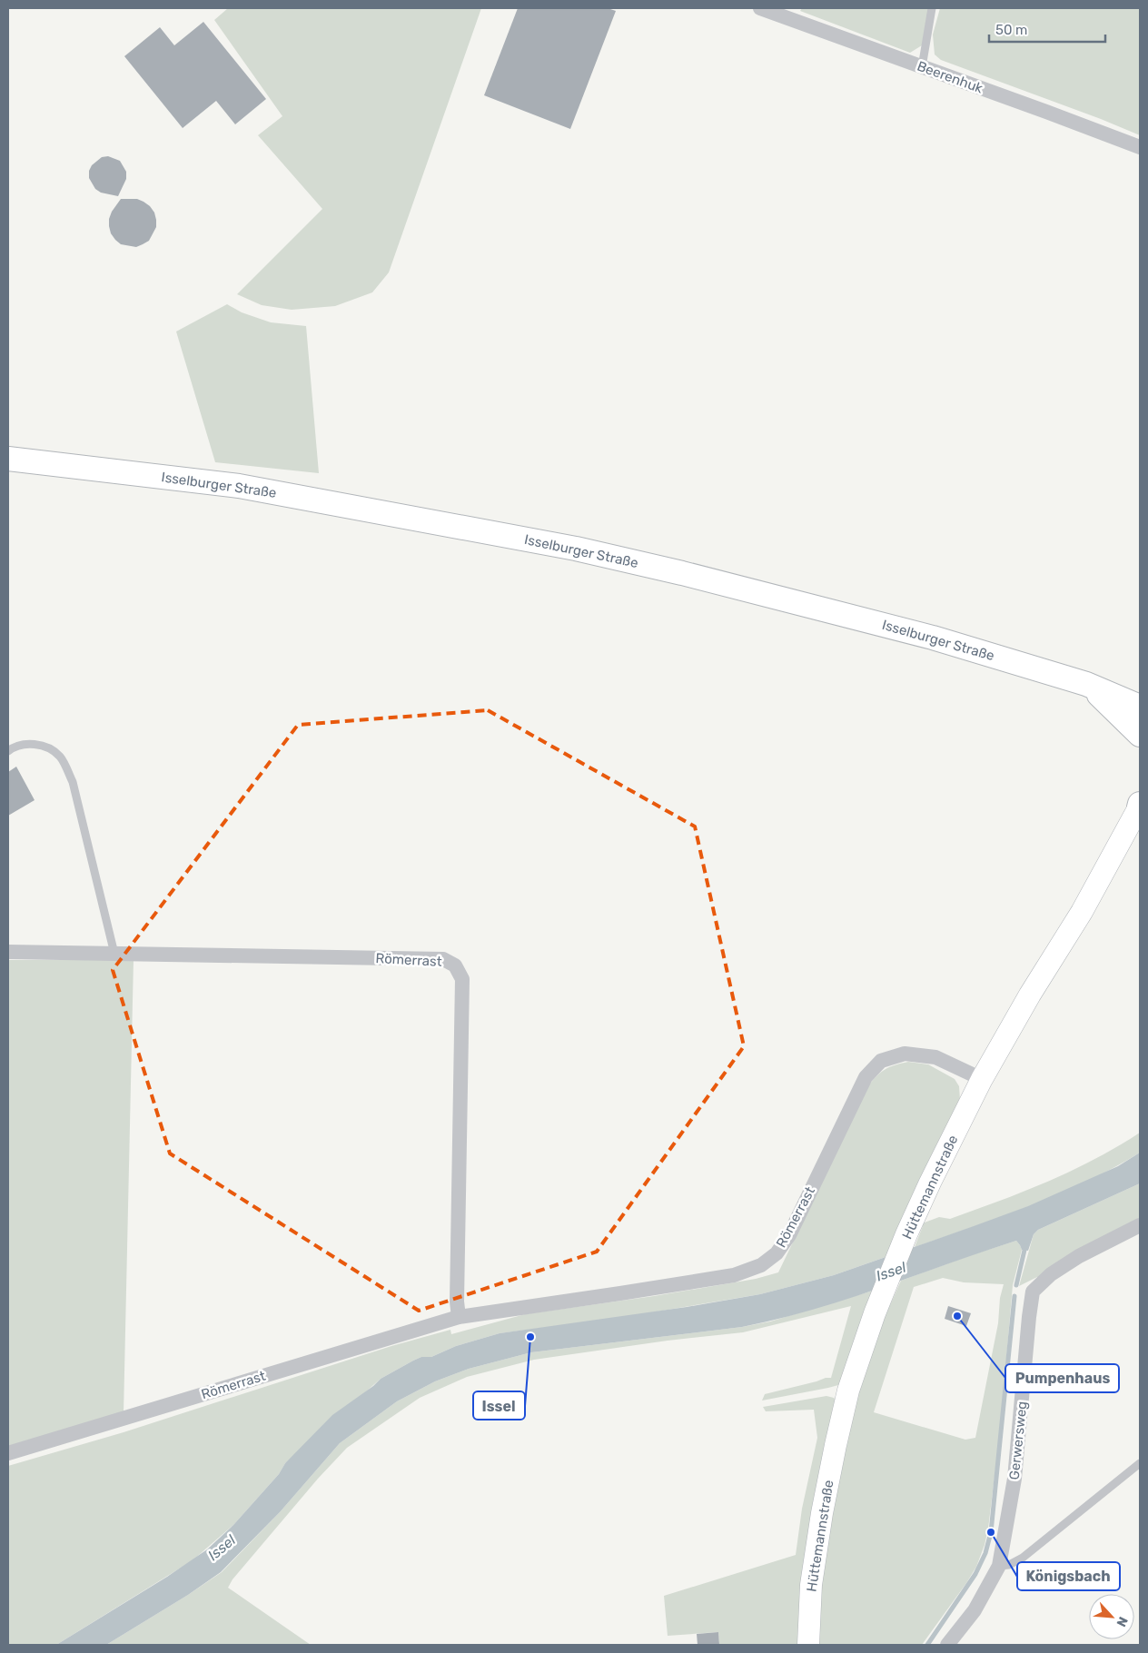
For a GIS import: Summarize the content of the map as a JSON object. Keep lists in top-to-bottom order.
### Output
{
  "streets": {
    "main road": ["Isselburger Straße", "Hüttemannstraße"],
    "street": ["Beerenhuk", "Römerrast", "Gerwersweg"]
  },
  "crossings": [
    ["Römerrast", "Hüttemannstraße"]
  ],
  "water": ["Issel"],
  "places": ["Pumpenhaus", "Issel", "Königsbach"],
  "scale_bar": "50 m",
  "north": "bottom right"
}
